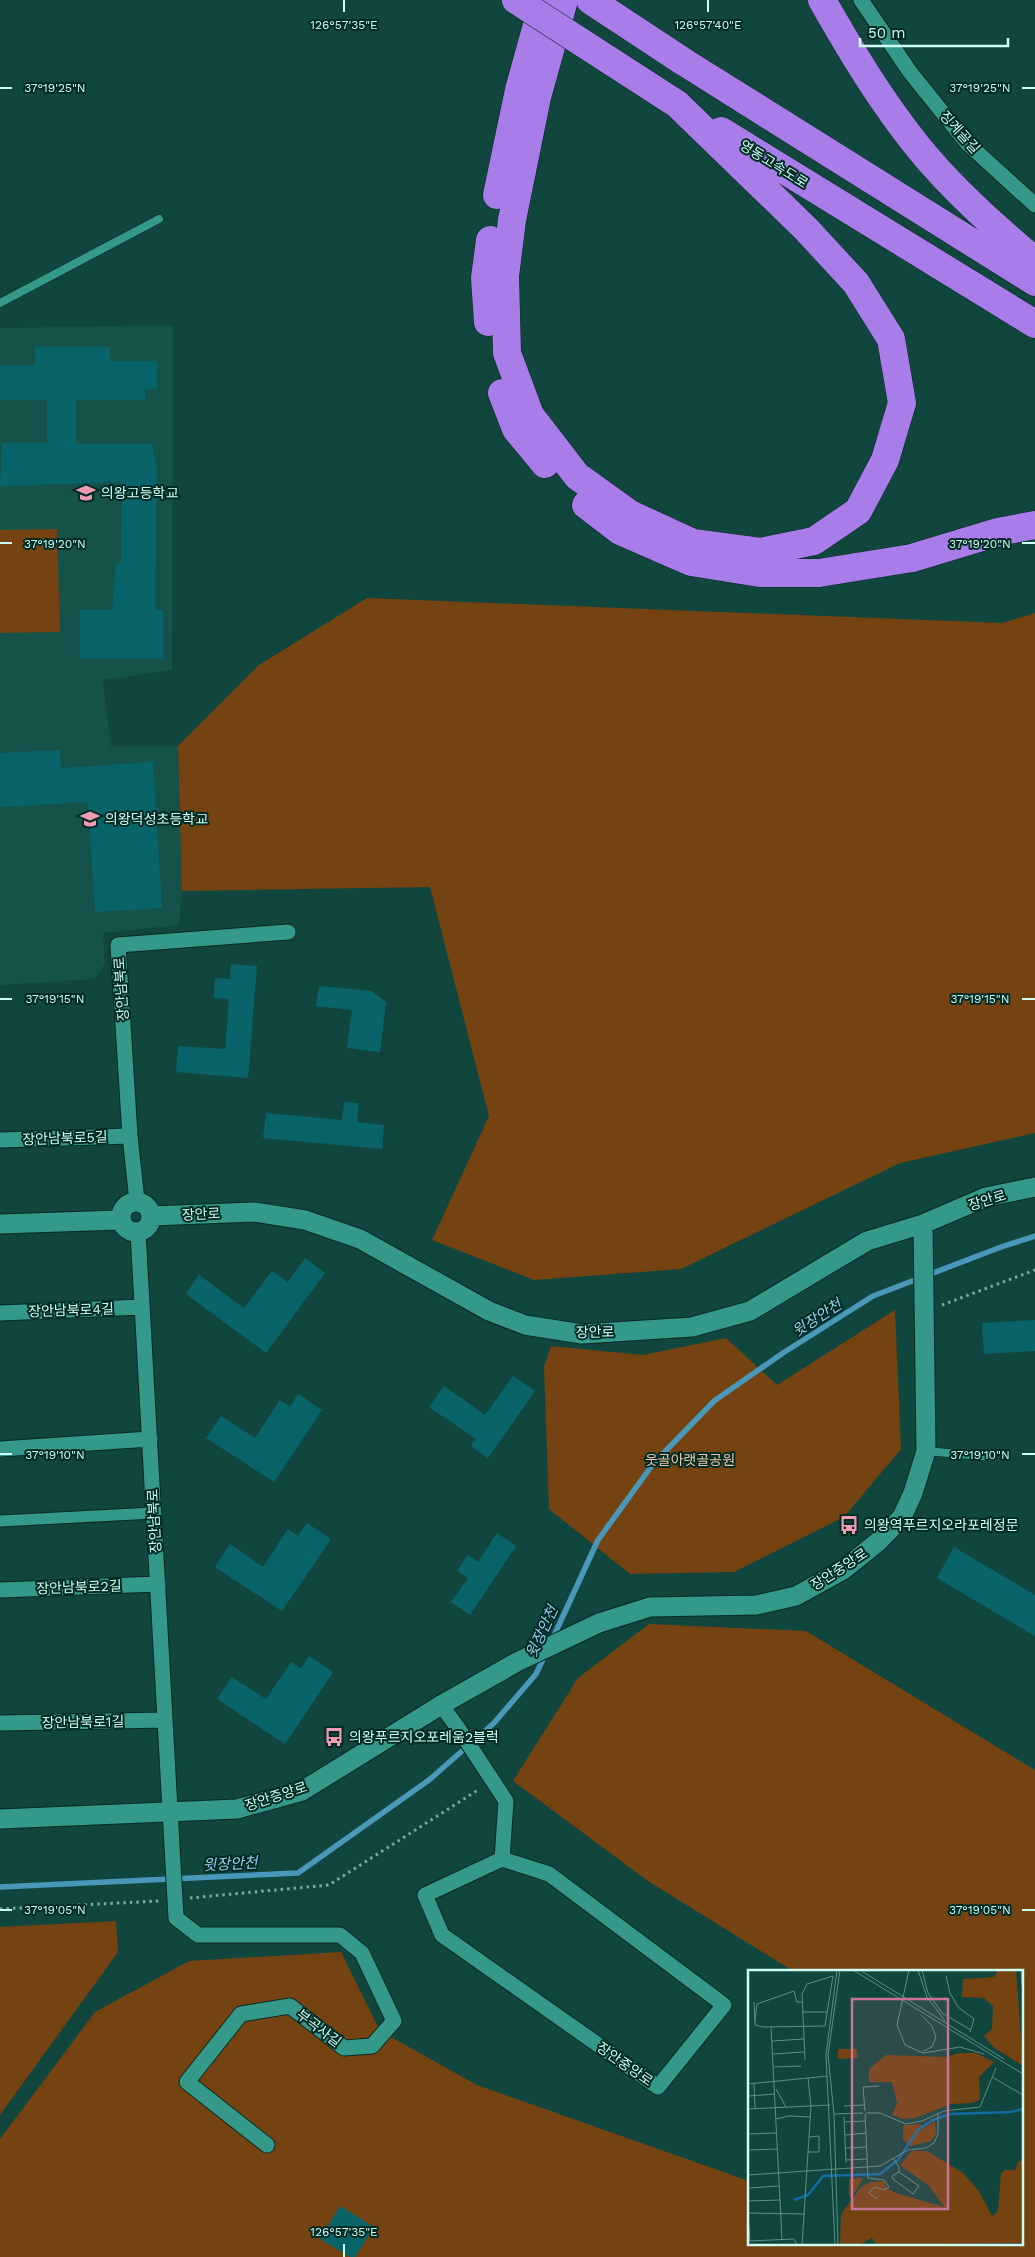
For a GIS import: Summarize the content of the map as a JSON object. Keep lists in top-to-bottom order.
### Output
{
  "streets": {
    "highway": ["영동고속도로"],
    "street": [
      "징계골길",
      "장안남북로",
      "장안남북로5길",
      "장안로",
      "장안남북로4길",
      "장안중앙로",
      "장안남북로2길",
      "장안남북로1길",
      "부곡사길"
    ]
  },
  "crossings": [
    ["장안남북로", "장안남북로5길"],
    ["장안남북로", "장안로"],
    ["장안남북로", "장안남북로4길"],
    ["장안남북로", "장안중앙로"],
    ["장안남북로", "장안남북로2길"],
    ["장안남북로", "장안남북로1길"],
    ["장안로", "장안중앙로"]
  ],
  "water": ["윗장안천"],
  "parks": ["웃골아랫골공원"],
  "places": {
    "school or university": ["의왕고등학교", "의왕덕성초등학교"],
    "bus stop": ["의왕역푸르지오라포레정문", "의왕푸르지오포레움2블럭"]
  },
  "scale_bar": "50 m",
  "coordinates": [
    "126°57'35\"E",
    "126°57'40\"E",
    "37°19'25\"N",
    "37°19'20\"N",
    "37°19'15\"N",
    "37°19'10\"N",
    "37°19'05\"N"
  ]
}
